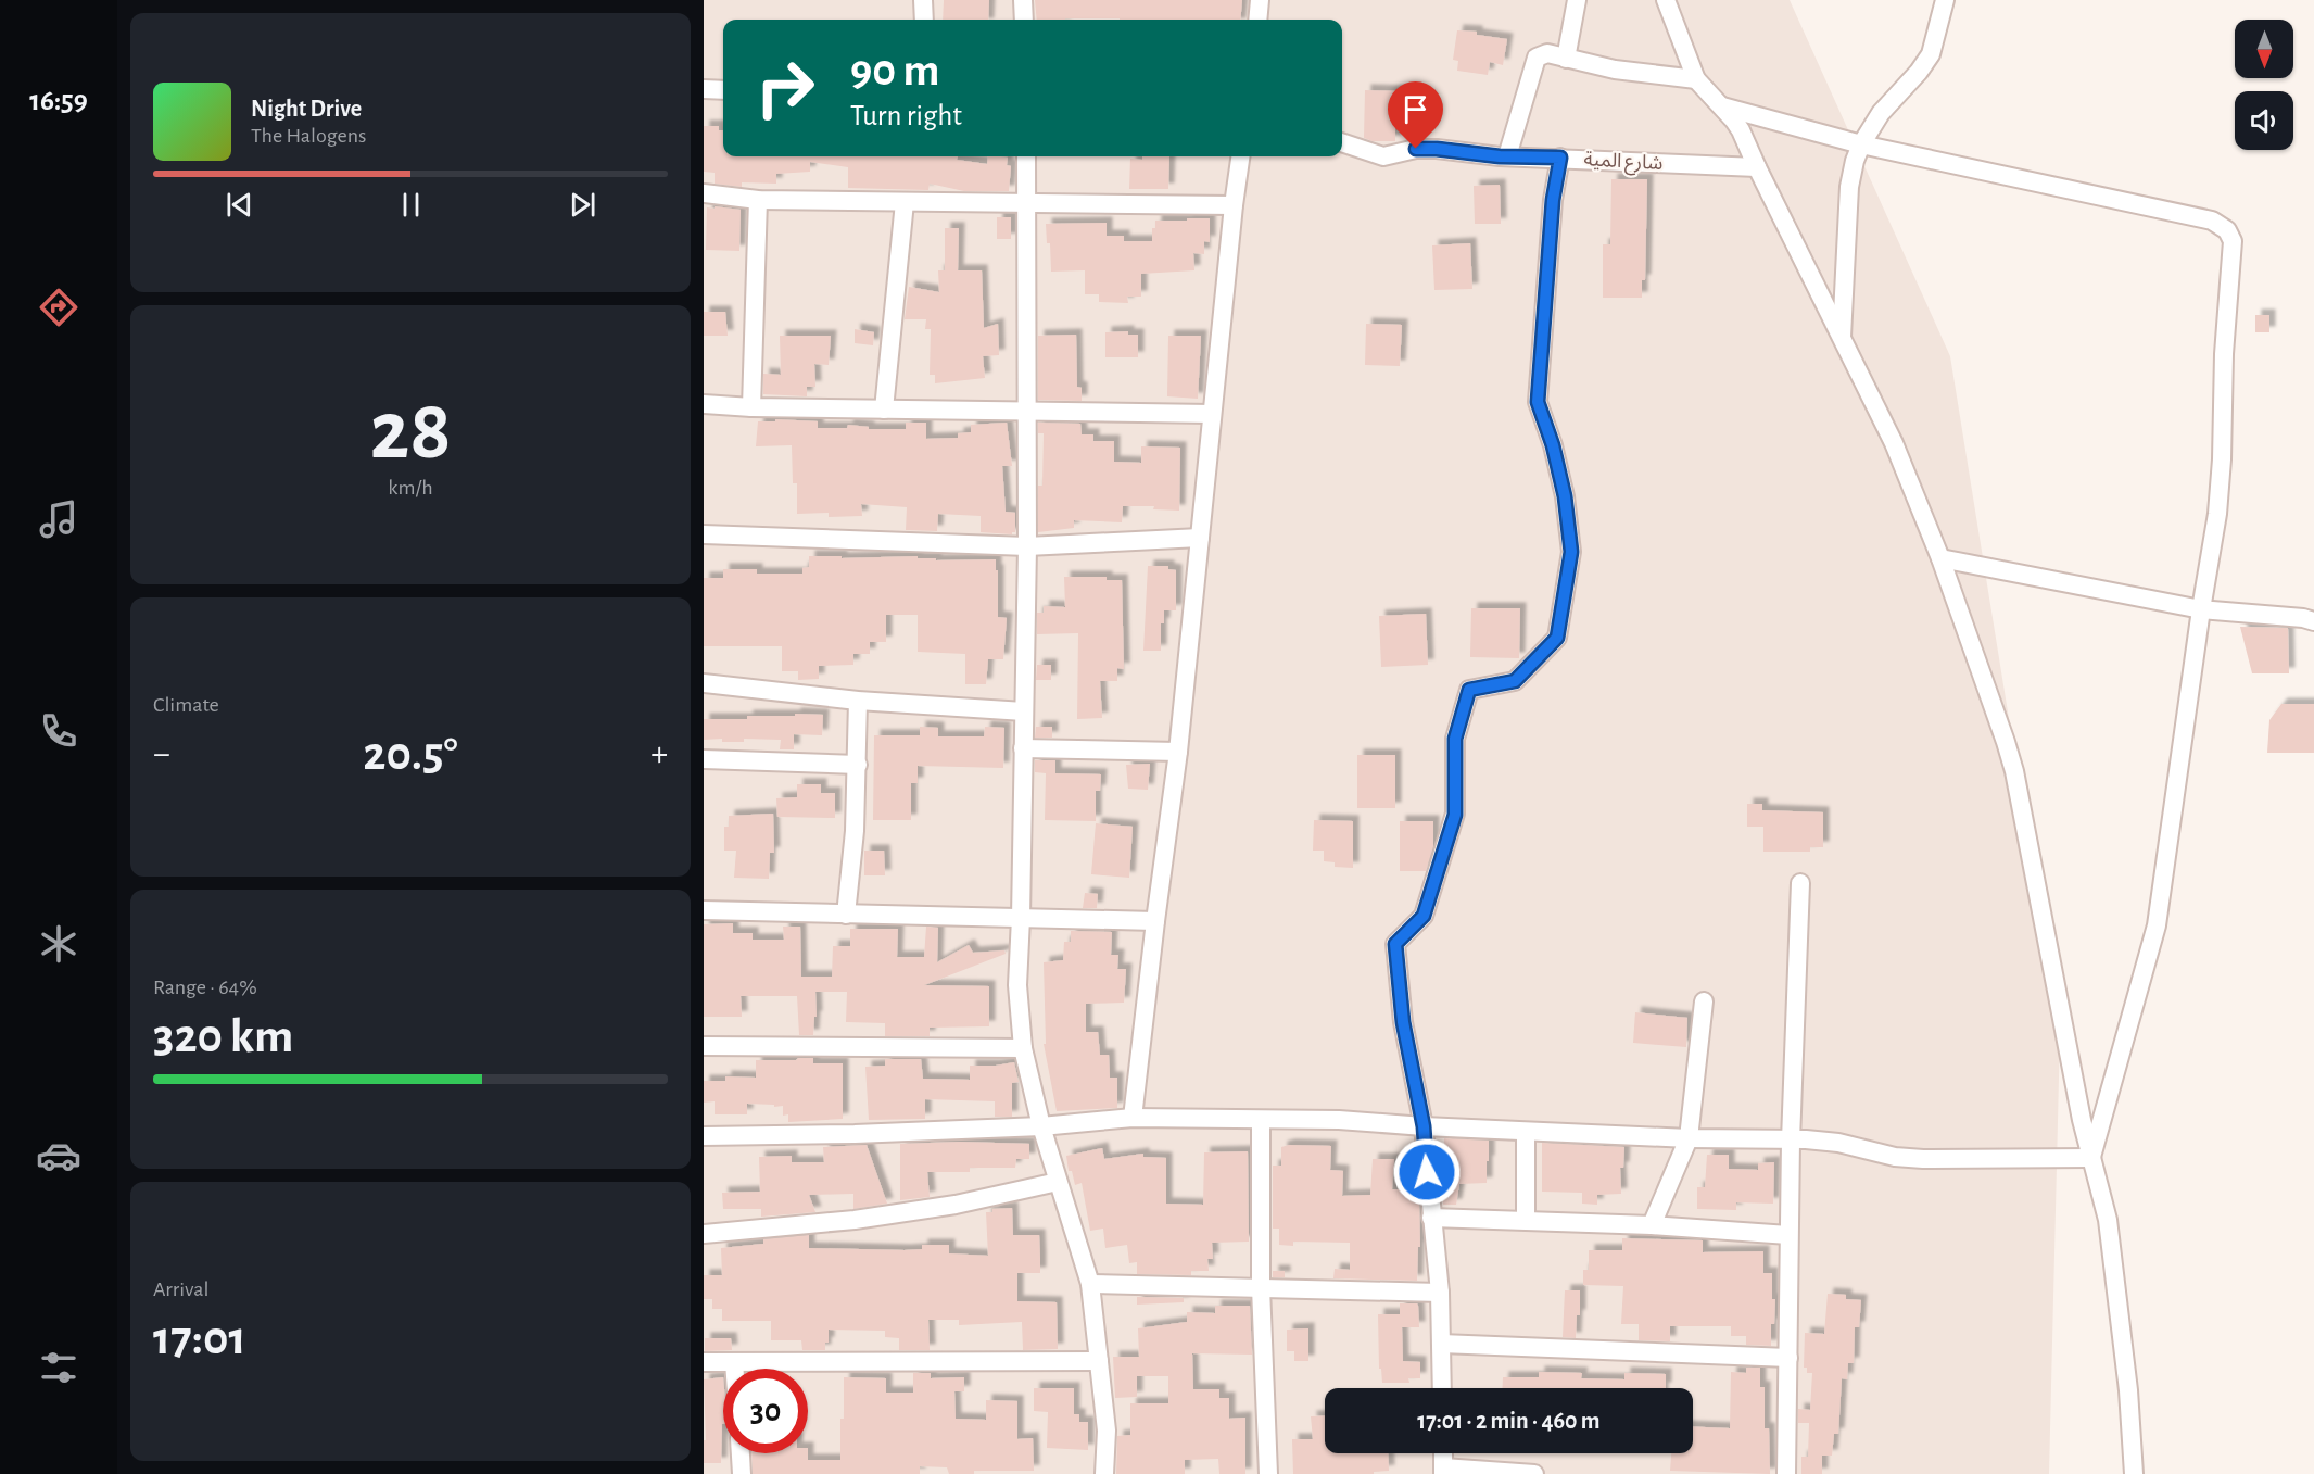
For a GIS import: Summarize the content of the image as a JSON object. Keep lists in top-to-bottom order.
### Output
{
  "streets": {
    "street": ["شارع المية"]
  },
  "north": "bottom",
  "page": {
    "tabs": "16:59",
    "turn": ["90 m", "Turn right"],
    "song": ["Night Drive", "The Halogens"],
    "tile": [
      ["28", "km/h"],
      "Climate",
      ["Range · 64%", "320 km"],
      ["Arrival", "17:01"]
    ],
    "heat": ["−", "20.5°", "+"],
    "limit": "30",
    "trip": "17:01 · 2 min · 460 m"
  }
}
